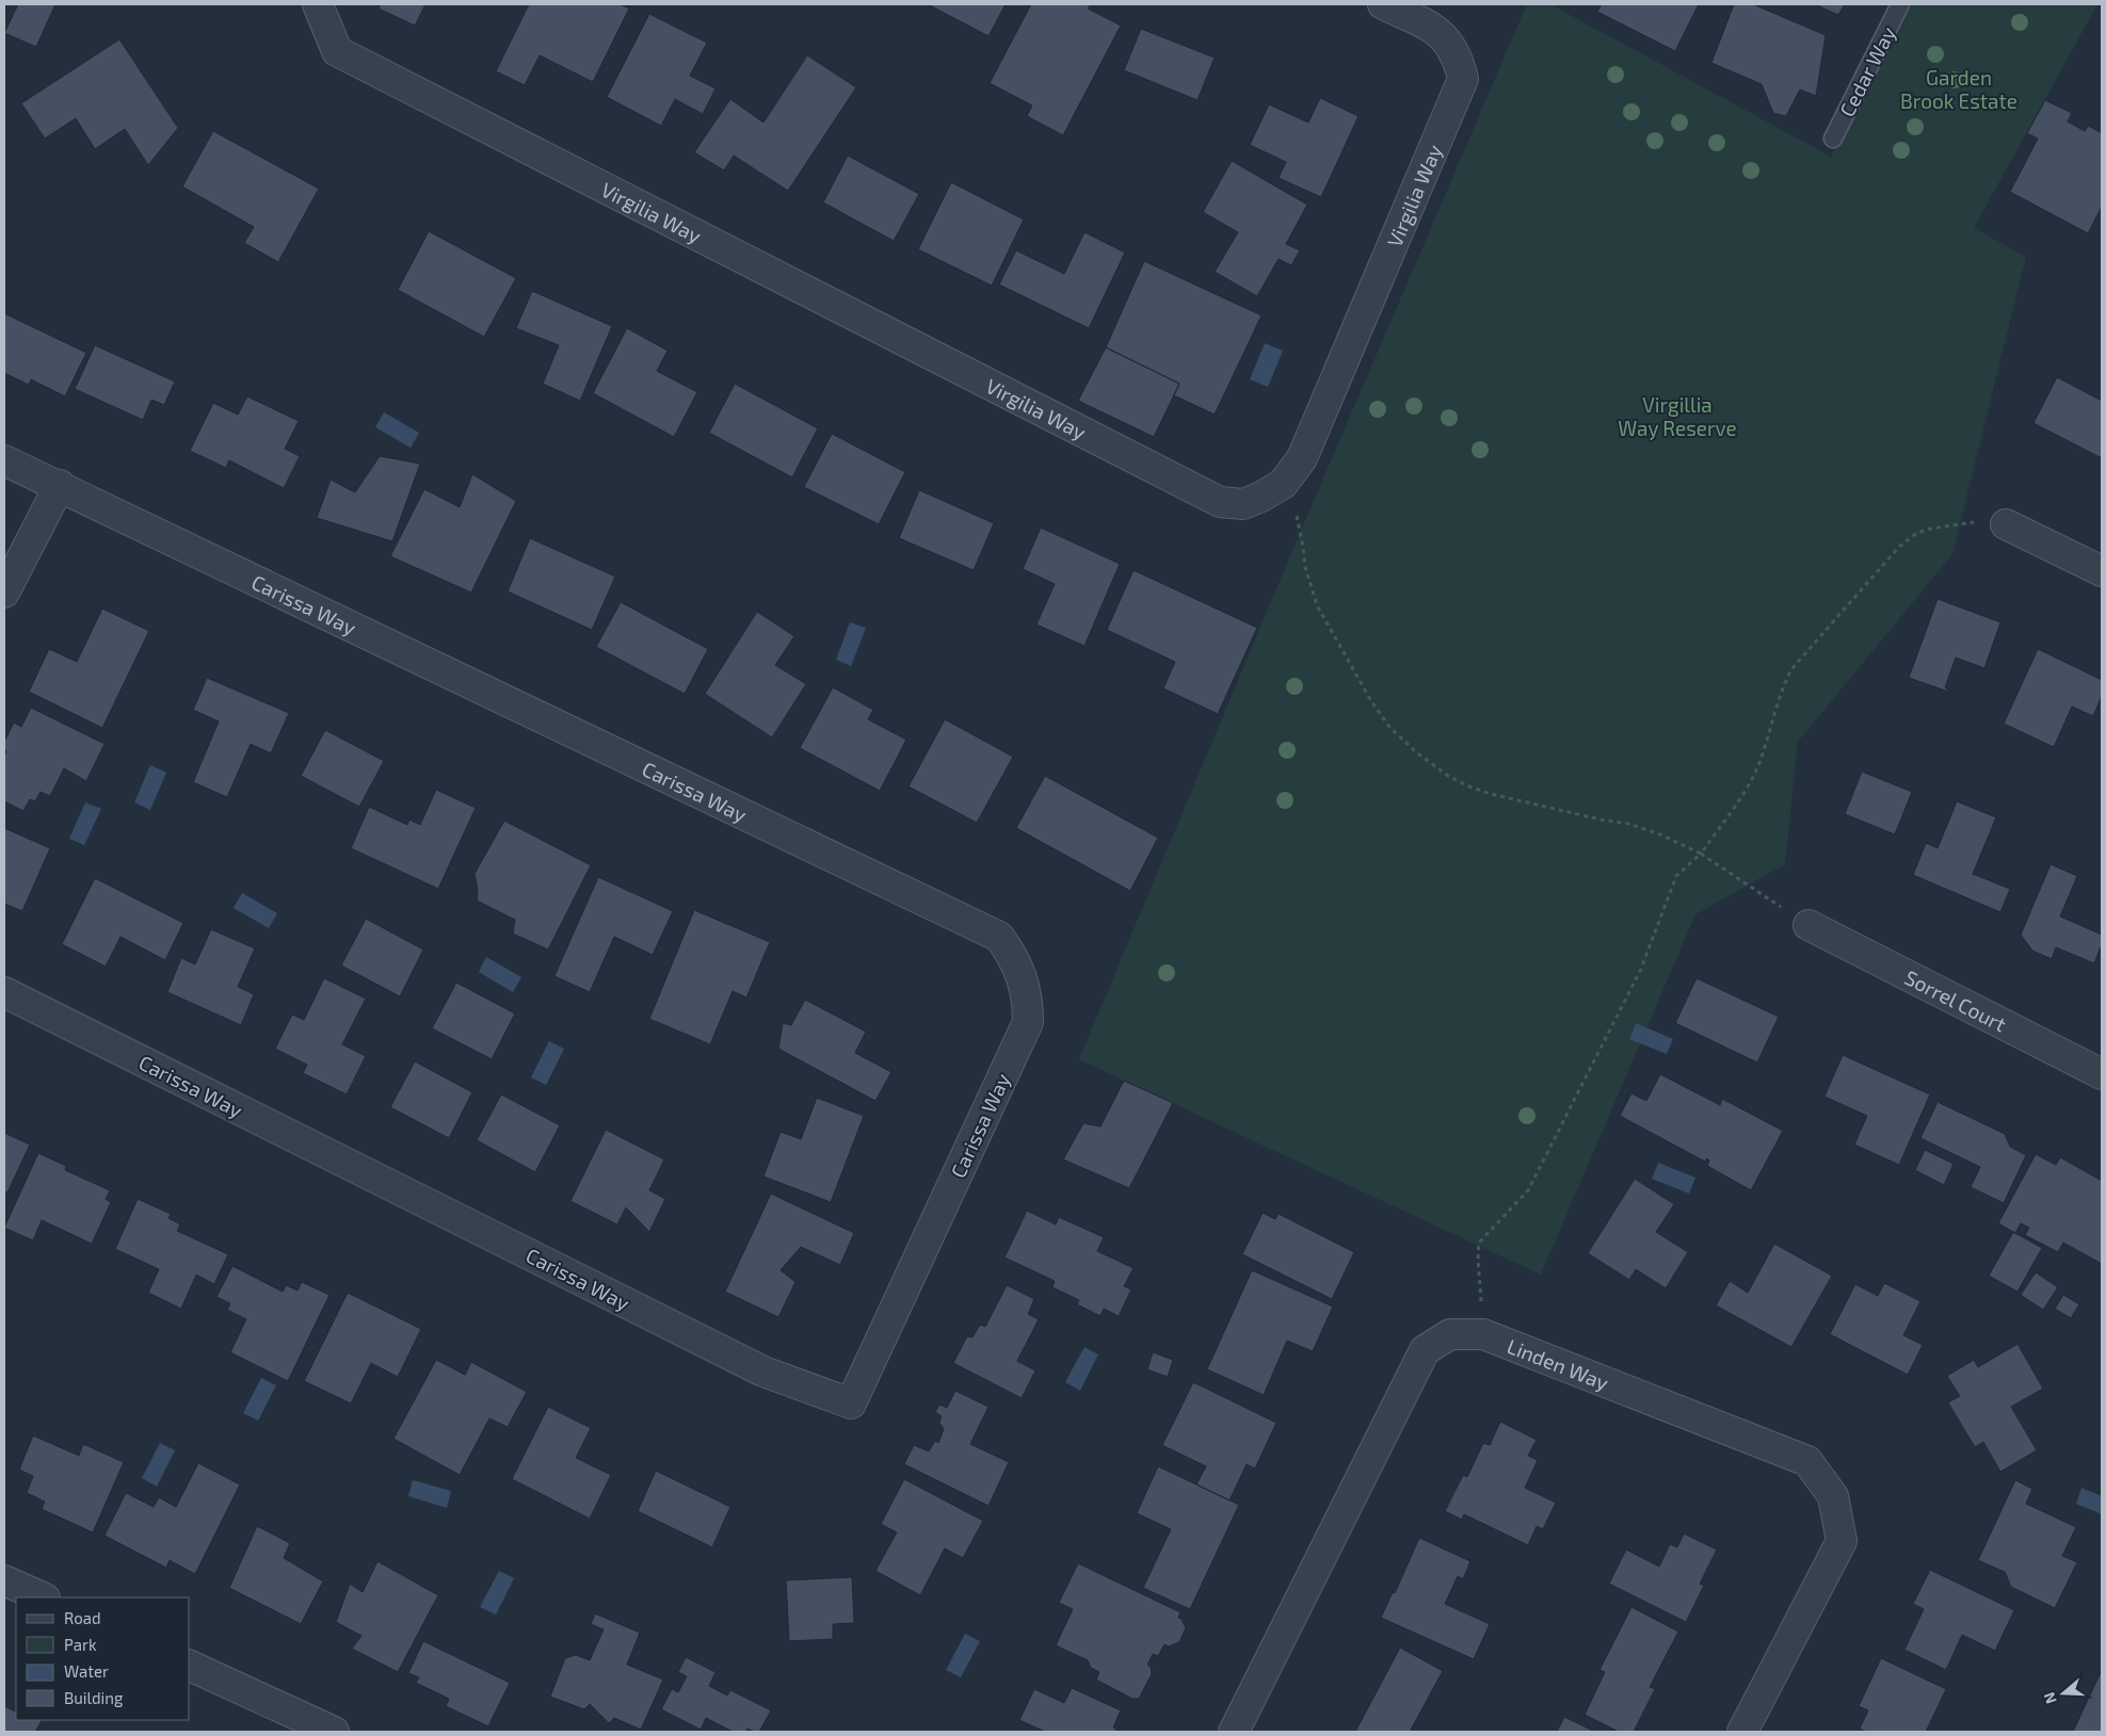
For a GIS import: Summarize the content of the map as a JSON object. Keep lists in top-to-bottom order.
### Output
{
  "streets": {
    "street": [
      "Virgilia Way",
      "Carissa Way",
      "Sorrel Court",
      "Linden Way"
    ],
    "lane": ["Cedar Way"]
  },
  "parks": ["Garden Brook Estate", "Virgillia Way Reserve"],
  "legend": [
    "Road",
    "Park",
    "Water",
    "Building"
  ],
  "north": "left"
}
